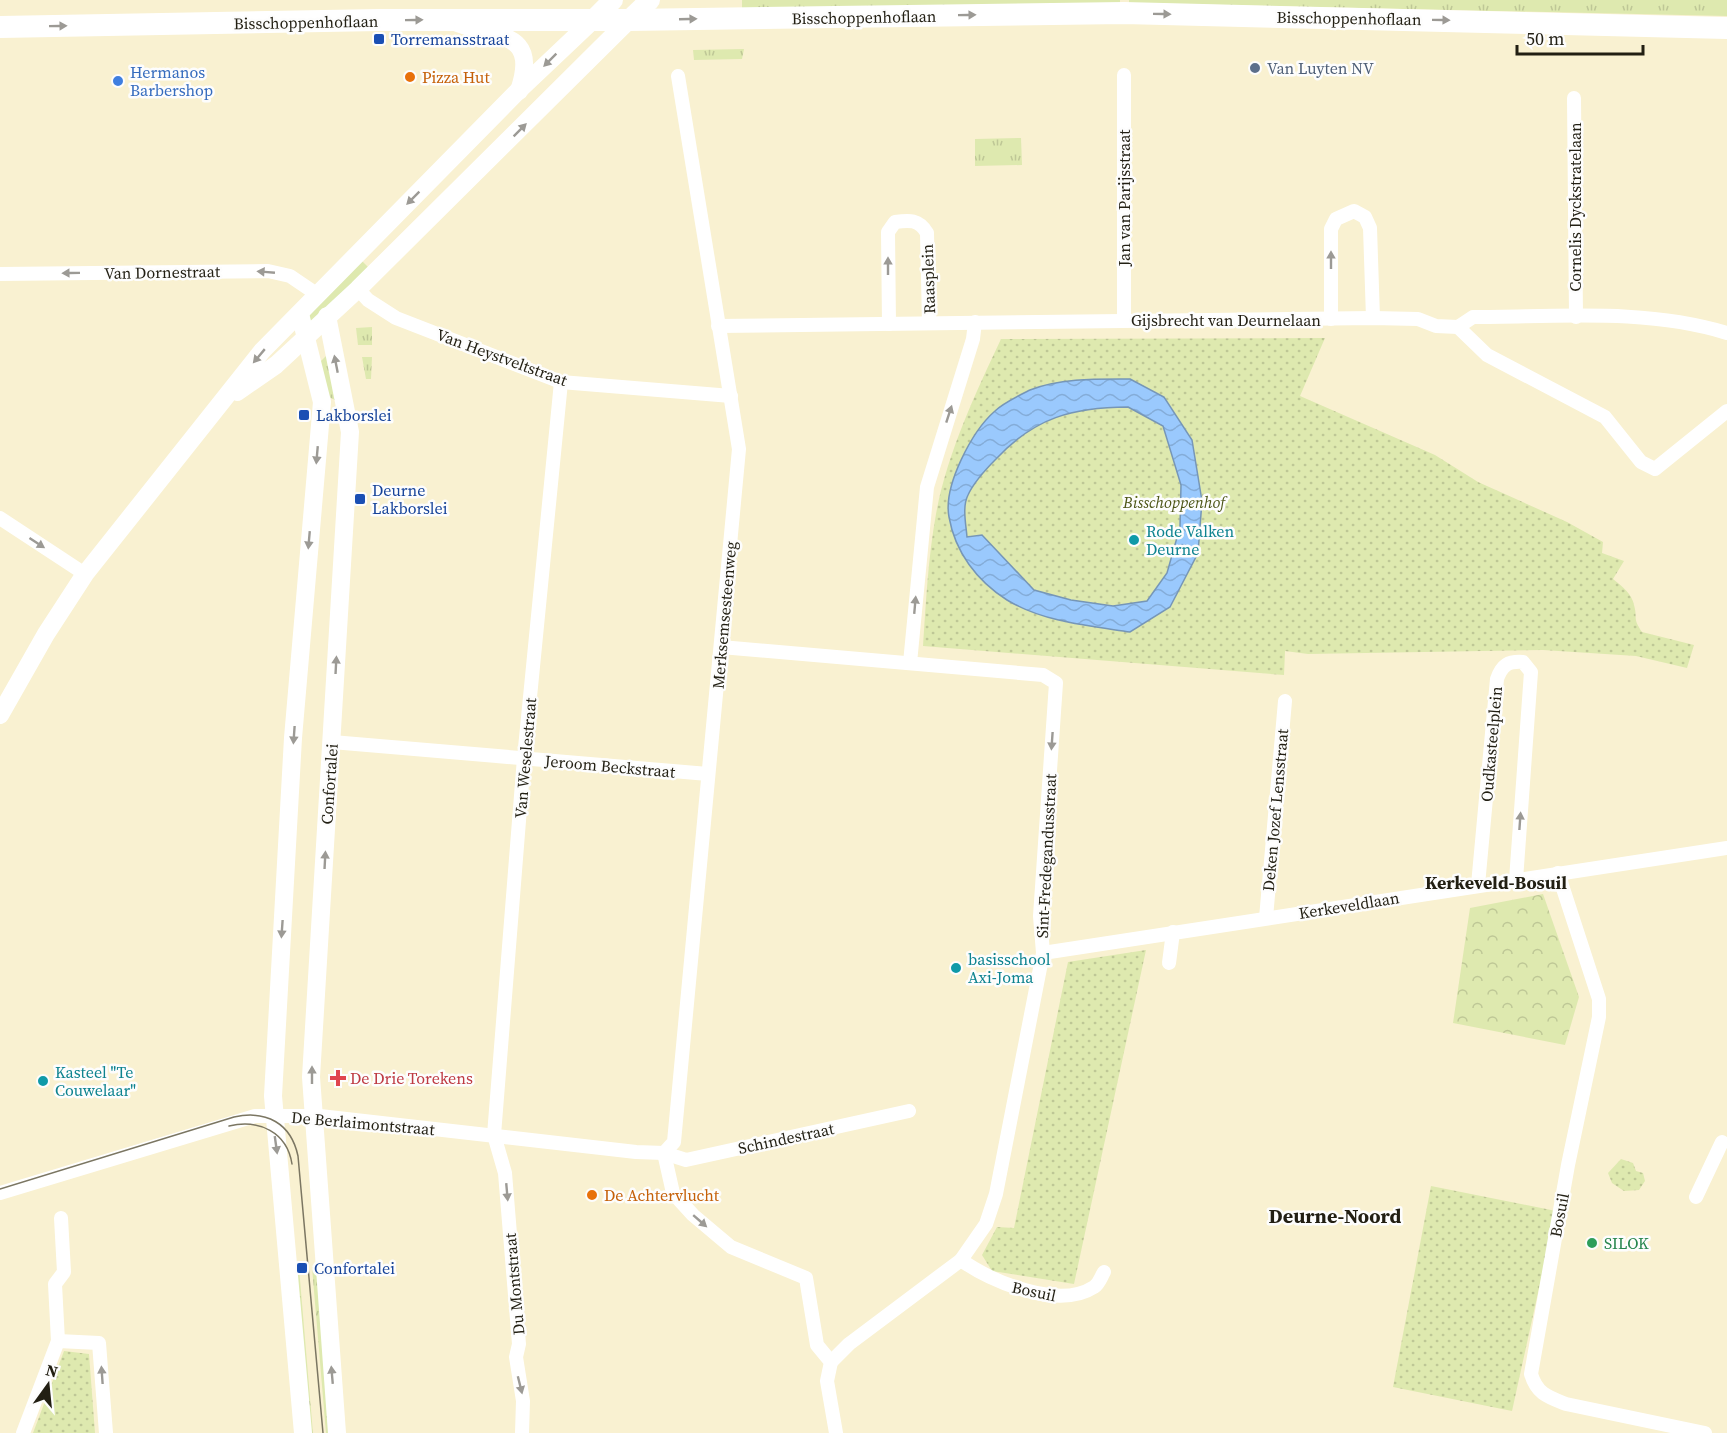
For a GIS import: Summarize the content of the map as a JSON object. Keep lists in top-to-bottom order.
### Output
{
  "streets": {
    "main road": ["Bisschoppenhoflaan"],
    "street": [
      "Jan van Parijsstraat",
      "Cornelis Dyckstratelaan",
      "Van Dornestraat",
      "Raasplein",
      "Gijsbrecht van Deurnelaan",
      "Van Heystveltstraat",
      "Merksemsesteenweg",
      "Oudkasteelplein",
      "Van Weselestraat",
      "Jeroom Beckstraat",
      "Confortalei",
      "Deken Jozef Lensstraat",
      "Sint-Fredegandusstraat",
      "Kerkeveldlaan",
      "De Berlaimontstraat",
      "Schindestraat",
      "Bosuil",
      "Du Montstraat"
    ]
  },
  "crossings": [
    ["Jan van Parijsstraat", "Gijsbrecht van Deurnelaan"],
    ["Cornelis Dyckstratelaan", "Gijsbrecht van Deurnelaan"],
    ["Raasplein", "Gijsbrecht van Deurnelaan"],
    ["Gijsbrecht van Deurnelaan", "Merksemsesteenweg"],
    ["Van Heystveltstraat", "Merksemsesteenweg"],
    ["Van Heystveltstraat", "Van Weselestraat"],
    ["Merksemsesteenweg", "Jeroom Beckstraat"],
    ["Merksemsesteenweg", "Sint-Fredegandusstraat"],
    ["Merksemsesteenweg", "De Berlaimontstraat"],
    ["Merksemsesteenweg", "Schindestraat"],
    ["Oudkasteelplein", "Kerkeveldlaan"],
    ["Van Weselestraat", "Jeroom Beckstraat"],
    ["Van Weselestraat", "De Berlaimontstraat"],
    ["Van Weselestraat", "Du Montstraat"],
    ["Jeroom Beckstraat", "Confortalei"],
    ["Confortalei", "De Berlaimontstraat"],
    ["Deken Jozef Lensstraat", "Kerkeveldlaan"],
    ["Sint-Fredegandusstraat", "Kerkeveldlaan"],
    ["Sint-Fredegandusstraat", "Bosuil"],
    ["Kerkeveldlaan", "Bosuil"],
    ["De Berlaimontstraat", "Schindestraat"],
    ["De Berlaimontstraat", "Du Montstraat"]
  ],
  "one_way": ["Bisschoppenhoflaan", "Van Dornestraat", "Du Montstraat"],
  "districts": ["Kerkeveld-Bosuil", "Deurne-Noord"],
  "parks": ["Bisschoppenhof"],
  "places": {
    "transit": [
      "Torremansstraat",
      "Lakborslei",
      "Deurne Lakborslei",
      "Confortalei"
    ],
    "other": [
      "Van Luyten NV",
      "Pizza Hut",
      "Hermanos Barbershop",
      "Rode Valken Deurne",
      "basisschool Axi-Joma",
      "Kasteel \"Te Couwelaar\"",
      "De Achtervlucht",
      "SILOK"
    ],
    "health": ["De Drie Torekens"]
  },
  "scale_bar": "50 m",
  "north": "top"
}
